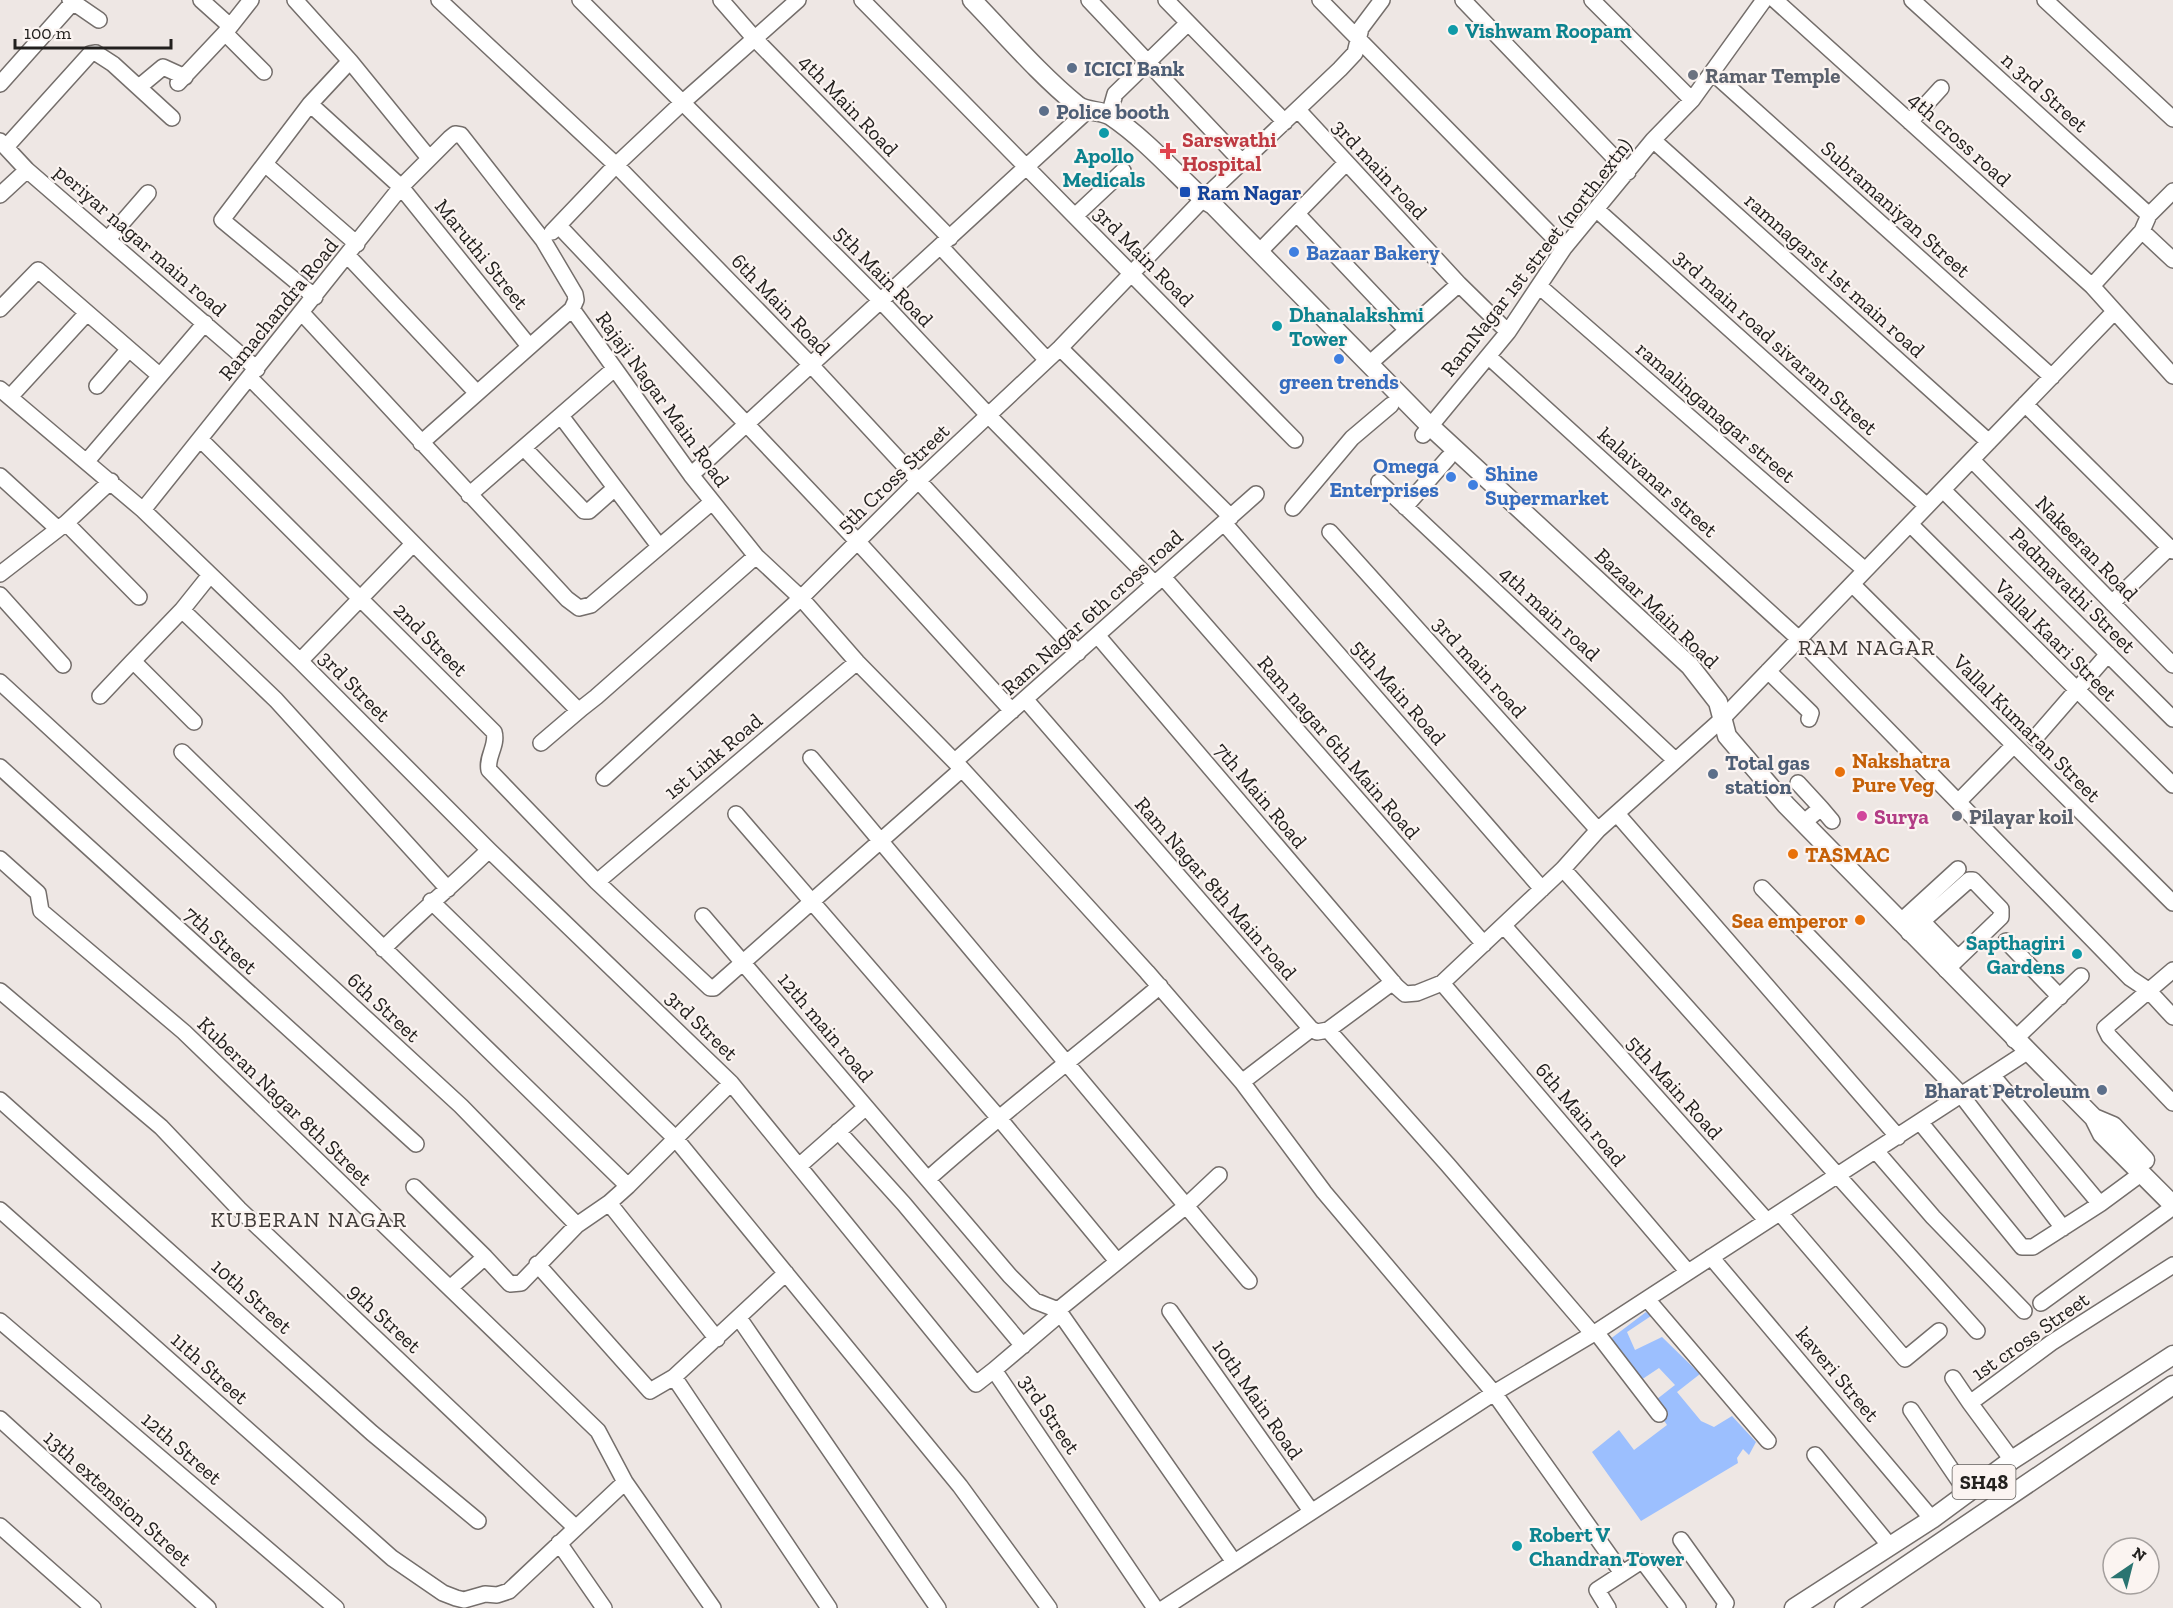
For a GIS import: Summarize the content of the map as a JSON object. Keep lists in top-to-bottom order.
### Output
{
  "streets": {
    "main road": ["Bazaar Main Road", "SH48"],
    "street": [
      "n 3rd Street",
      "4th Main Road",
      "4th cross road",
      "3rd main road",
      "Subramaniyan Street",
      "periyar nagar main road",
      "Maruthi Street",
      "3rd Main Road",
      "RamNagar 1st street (north.extn)",
      "ramnagarst 1st main road",
      "5th Main Road",
      "6th Main Road",
      "Ramachandra Road",
      "3rd main road sivaram Street",
      "Rajaji Nagar Main Road",
      "ramalinganagar street",
      "5th Cross Street",
      "kalaivanar street",
      "Nakeeran Road",
      "Padmavathi Street",
      "Ram Nagar 6th cross road",
      "4th main road",
      "2nd Street",
      "Vallal Kaari Street",
      "3rd Street",
      "Vallal Kumaran Street",
      "Ram nagar 6th Main Road",
      "1st Link Road",
      "7th Main Road",
      "Ram Nagar 8th Main road",
      "7th Street",
      "6th Street",
      "12th main road",
      "Kuberan Nagar 8th Street",
      "6th Main road",
      "10th Street",
      "9th Street",
      "1st cross Street",
      "11th Street",
      "kaveri Street",
      "10th Main Road",
      "12th Street",
      "13th extension Street"
    ]
  },
  "crossings": [
    ["4th Main Road", "5th Cross Street"],
    ["4th cross road", "RamNagar 1st street (north.extn)"],
    ["3rd main road", "RamNagar 1st street (north.extn)"],
    ["3rd main road", "5th Cross Street"],
    ["Subramaniyan Street", "RamNagar 1st street (north.extn)"],
    ["periyar nagar main road", "Ramachandra Road"],
    ["Maruthi Street", "Ramachandra Road"],
    ["3rd Main Road", "5th Cross Street"],
    ["RamNagar 1st street (north.extn)", "ramnagarst 1st main road"],
    ["RamNagar 1st street (north.extn)", "3rd main road sivaram Street"],
    ["RamNagar 1st street (north.extn)", "ramalinganagar street"],
    ["RamNagar 1st street (north.extn)", "kalaivanar street"],
    ["RamNagar 1st street (north.extn)", "Bazaar Main Road"],
    ["5th Main Road", "5th Cross Street"],
    ["5th Main Road", "Ram Nagar 6th cross road"],
    ["5th Main Road", "Ram nagar 6th Main Road"],
    ["6th Main Road", "5th Cross Street"],
    ["6th Main Road", "Ram Nagar 6th cross road"],
    ["Ramachandra Road", "Rajaji Nagar Main Road"],
    ["Ramachandra Road", "2nd Street"],
    ["Ramachandra Road", "3rd Street"],
    ["Rajaji Nagar Main Road", "5th Cross Street"],
    ["Rajaji Nagar Main Road", "Ram Nagar 6th cross road"],
    ["Rajaji Nagar Main Road", "1st Link Road"],
    ["Ram Nagar 6th cross road", "2nd Street"],
    ["Ram Nagar 6th cross road", "Ram nagar 6th Main Road"],
    ["Ram Nagar 6th cross road", "1st Link Road"],
    ["Ram Nagar 6th cross road", "7th Main Road"],
    ["Ram Nagar 6th cross road", "Ram Nagar 8th Main road"],
    ["Ram Nagar 6th cross road", "12th main road"],
    ["2nd Street", "1st Link Road"],
    ["3rd Street", "12th main road"],
    ["1st cross Street", "SH48"],
    ["kaveri Street", "SH48"]
  ],
  "districts": ["RAM NAGAR", "KUBERAN NAGAR"],
  "places": {
    "other": [
      "Vishwam Roopam",
      "ICICI Bank",
      "Ramar Temple",
      "Police booth",
      "Apollo Medicals",
      "Bazaar Bakery",
      "Dhanalakshmi Tower",
      "green trends",
      "Omega Enterprises",
      "Shine Supermarket",
      "Nakshatra Pure Veg",
      "Total gas station",
      "Surya",
      "Pilayar koil",
      "TASMAC",
      "Sea emperor",
      "Sapthagiri Gardens",
      "Bharat Petroleum",
      "Robert V Chandran Tower"
    ],
    "health": ["Sarswathi Hospital"],
    "transit": ["Ram Nagar"]
  },
  "scale_bar": "100 m",
  "north": "top right"
}
